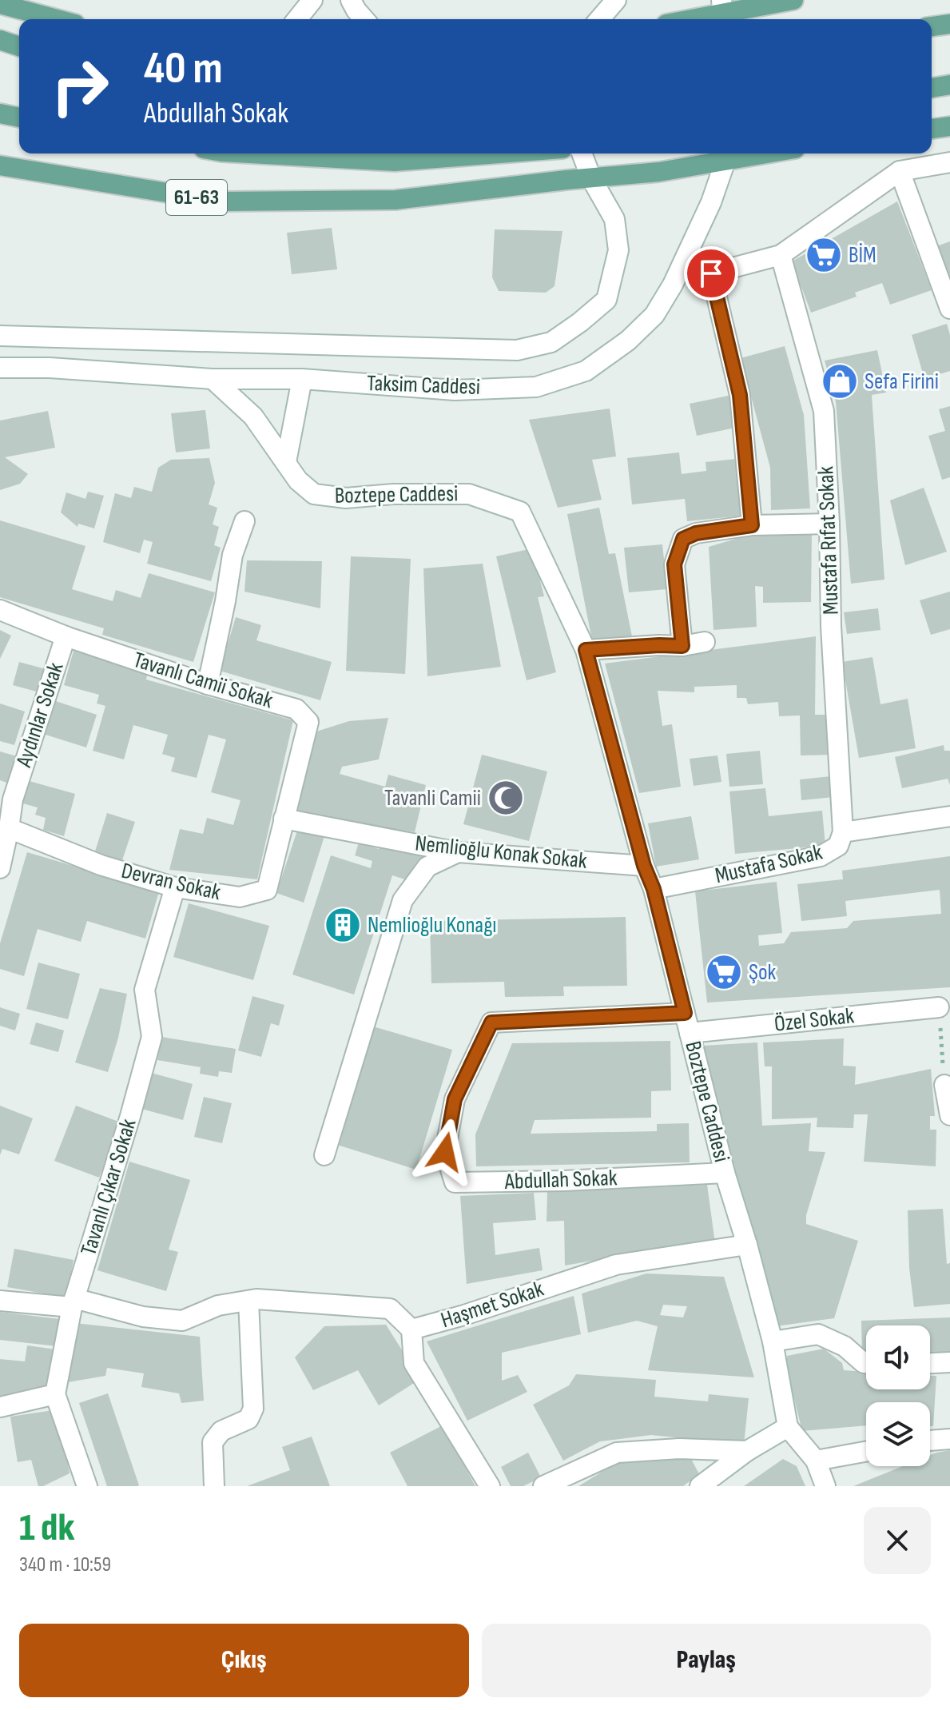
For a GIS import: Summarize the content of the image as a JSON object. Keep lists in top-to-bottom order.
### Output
{
  "streets": {
    "main road": ["61-63"],
    "street": [
      "Taksim Caddesi",
      "Boztepe Caddesi",
      "Mustafa Rıfat Sokak",
      "Tavanlı Camii Sokak",
      "Aydınlar Sokak",
      "Nemlioğlu Konak Sokak",
      "Mustafa Sokak",
      "Devran Sokak",
      "Özel Sokak",
      "Abdullah Sokak",
      "Tavanlı Çıkar Sokak",
      "Haşmet Sokak"
    ]
  },
  "crossings": [
    ["61-63", "Taksim Caddesi"],
    ["Taksim Caddesi", "Boztepe Caddesi"],
    ["Boztepe Caddesi", "Nemlioğlu Konak Sokak"],
    ["Boztepe Caddesi", "Mustafa Sokak"],
    ["Boztepe Caddesi", "Özel Sokak"],
    ["Boztepe Caddesi", "Abdullah Sokak"],
    ["Boztepe Caddesi", "Haşmet Sokak"],
    ["Mustafa Rıfat Sokak", "Mustafa Sokak"],
    ["Tavanlı Camii Sokak", "Aydınlar Sokak"],
    ["Tavanlı Camii Sokak", "Nemlioğlu Konak Sokak"],
    ["Tavanlı Camii Sokak", "Devran Sokak"],
    ["Aydınlar Sokak", "Devran Sokak"],
    ["Nemlioğlu Konak Sokak", "Devran Sokak"],
    ["Devran Sokak", "Tavanlı Çıkar Sokak"]
  ],
  "places": {
    "supermarket": ["BİM", "Şok"],
    "shop": ["Sefa Firini"],
    "mosque": ["Tavanli Camii"],
    "building": ["Nemlioğlu Konağı"]
  },
  "page": {
    "turn": ["40 m", "Abdullah Sokak"],
    "heading": ["1 dk", "340 m · 10:59"],
    "buttons": ["Çıkış", "Paylaş"]
  }
}
